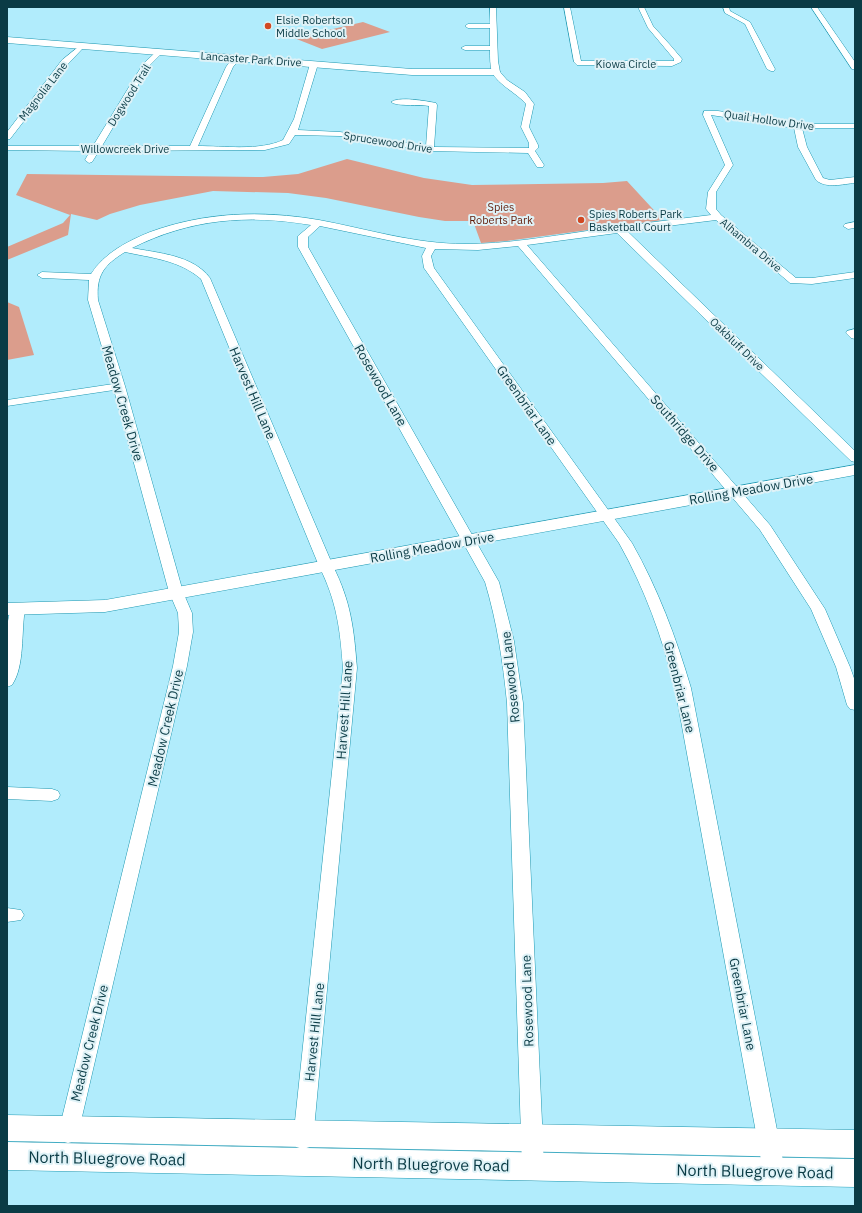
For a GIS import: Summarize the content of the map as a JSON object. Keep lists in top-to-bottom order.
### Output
{
  "streets": {
    "street": [
      "Lancaster Park Drive",
      "Kiowa Circle",
      "Magnolia Lane",
      "Dogwood Trail",
      "Quail Hollow Drive",
      "Sprucewood Drive",
      "Willowcreek Drive",
      "Alhambra Drive",
      "Oakbluff Drive",
      "Rosewood Lane",
      "Harvest Hill Lane",
      "Meadow Creek Drive",
      "Greenbriar Lane",
      "Southridge Drive",
      "Rolling Meadow Drive",
      "North Bluegrove Road"
    ]
  },
  "crossings": [
    ["Lancaster Park Drive", "Magnolia Lane"],
    ["Lancaster Park Drive", "Dogwood Trail"],
    ["Dogwood Trail", "Willowcreek Drive"],
    ["Quail Hollow Drive", "Alhambra Drive"],
    ["Sprucewood Drive", "Willowcreek Drive"],
    ["Rosewood Lane", "Rolling Meadow Drive"],
    ["Rosewood Lane", "North Bluegrove Road"],
    ["Harvest Hill Lane", "Rolling Meadow Drive"],
    ["Harvest Hill Lane", "North Bluegrove Road"],
    ["Meadow Creek Drive", "Rolling Meadow Drive"],
    ["Meadow Creek Drive", "North Bluegrove Road"],
    ["Greenbriar Lane", "Rolling Meadow Drive"],
    ["Greenbriar Lane", "North Bluegrove Road"],
    ["Southridge Drive", "Rolling Meadow Drive"]
  ],
  "parks": ["Spies Roberts Park"],
  "places": ["Elsie Robertson Middle School", "Spies Roberts Park Basketball Court"]
}
